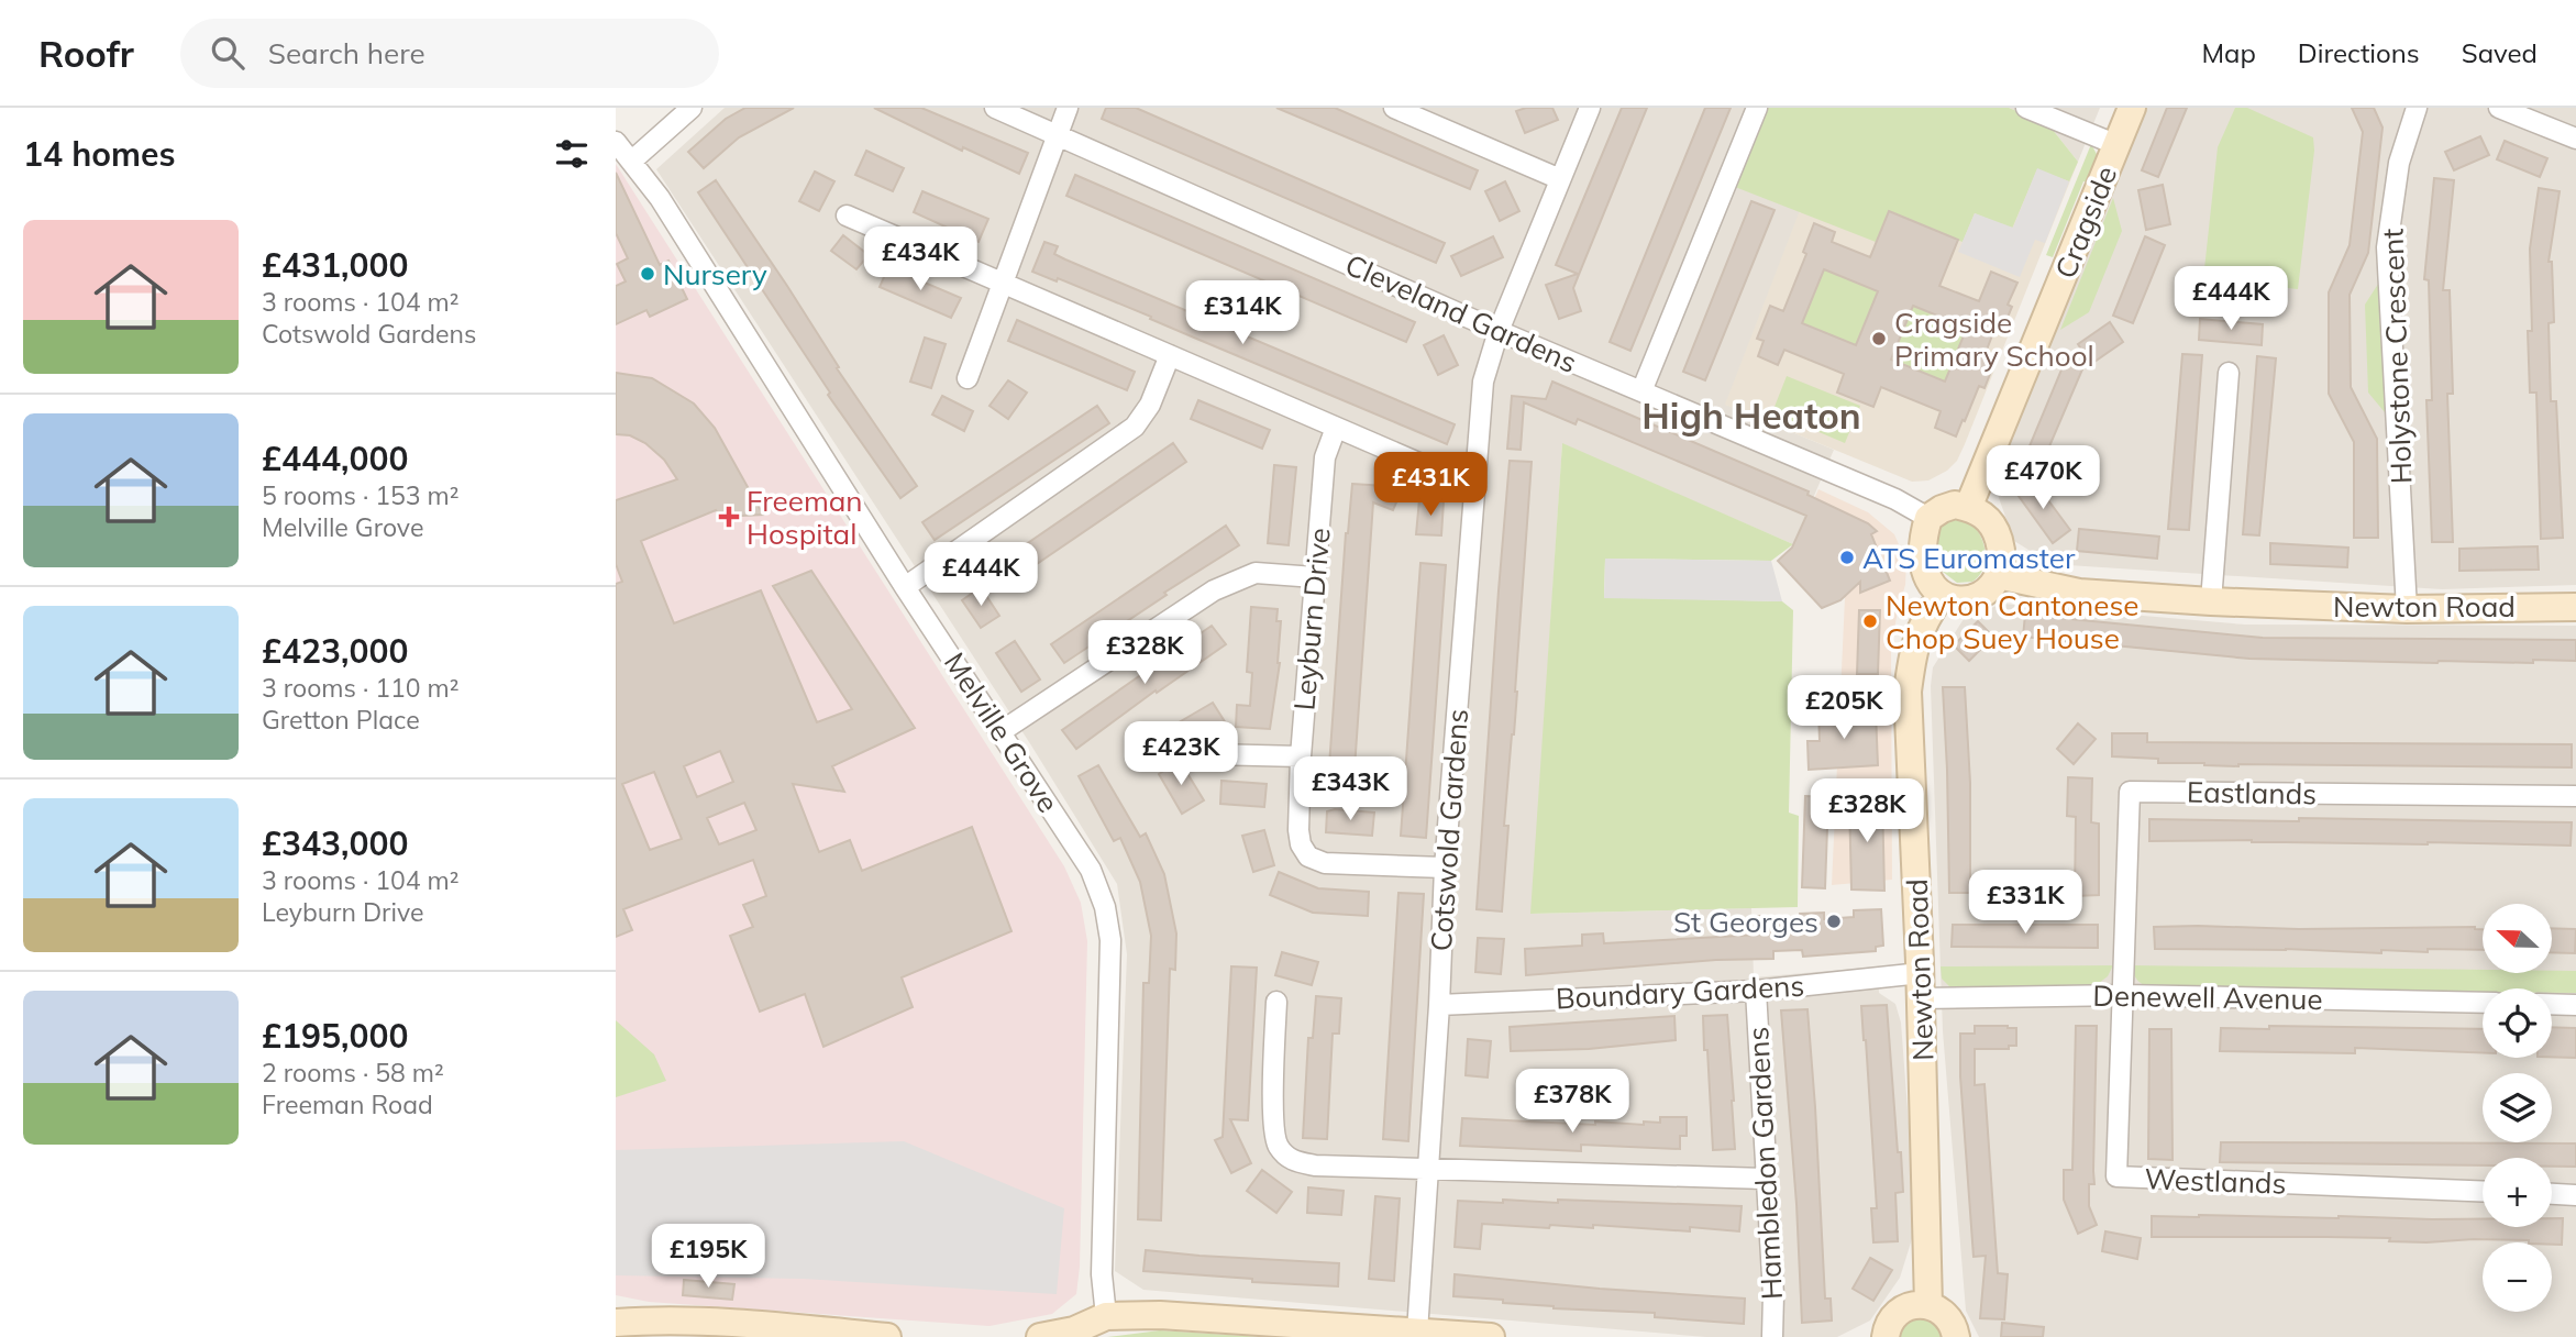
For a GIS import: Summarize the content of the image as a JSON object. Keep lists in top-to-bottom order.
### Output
{
  "streets": {
    "street": [
      "Cragside",
      "Cleveland Gardens",
      "Holystone Crescent",
      "Newton Road",
      "Leyburn Drive",
      "Melville Grove",
      "Eastlands",
      "Cotswold Gardens",
      "Boundary Gardens",
      "Denewell Avenue",
      "Hambledon Gardens",
      "Westlands"
    ]
  },
  "crossings": [
    ["Cragside", "Cleveland Gardens"],
    ["Cragside", "Newton Road"],
    ["Cleveland Gardens", "Newton Road"],
    ["Cleveland Gardens", "Cotswold Gardens"],
    ["Holystone Crescent", "Newton Road"],
    ["Newton Road", "Boundary Gardens"],
    ["Newton Road", "Denewell Avenue"],
    ["Leyburn Drive", "Cotswold Gardens"],
    ["Eastlands", "Denewell Avenue"],
    ["Eastlands", "Westlands"],
    ["Cotswold Gardens", "Boundary Gardens"],
    ["Boundary Gardens", "Denewell Avenue"],
    ["Boundary Gardens", "Hambledon Gardens"],
    ["Denewell Avenue", "Westlands"]
  ],
  "districts": ["High Heaton"],
  "places": {
    "other": [
      "Nursery",
      "Cragside Primary School",
      "ATS Euromaster",
      "Newton Cantonese Chop Suey House",
      "St Georges"
    ],
    "health": ["Freeman Hospital"]
  },
  "north": "left",
  "page": {
    "header": "Roofr",
    "search": "Search here",
    "nav": ["Map", "Directions", "Saved"],
    "heading": "14 homes",
    "list": [
      {
        "name": "£431,000",
        "note": "3 rooms · 104 m² · Cotswold Gardens"
      },
      {
        "name": "£444,000",
        "note": "5 rooms · 153 m² · Melville Grove"
      },
      {
        "name": "£423,000",
        "note": "3 rooms · 110 m² · Gretton Place"
      },
      {
        "name": "£343,000",
        "note": "3 rooms · 104 m² · Leyburn Drive"
      },
      {
        "name": "£195,000",
        "note": "2 rooms · 58 m² · Freeman Road"
      }
    ],
    "price": [
      "£434K",
      "£444K",
      "£314K",
      "£470K",
      "£431K",
      "£444K",
      "£328K",
      "£205K",
      "£423K",
      "£343K",
      "£328K",
      "£331K",
      "£378K",
      "£195K"
    ],
    "map_buttons": ["+", "−"]
  }
}
